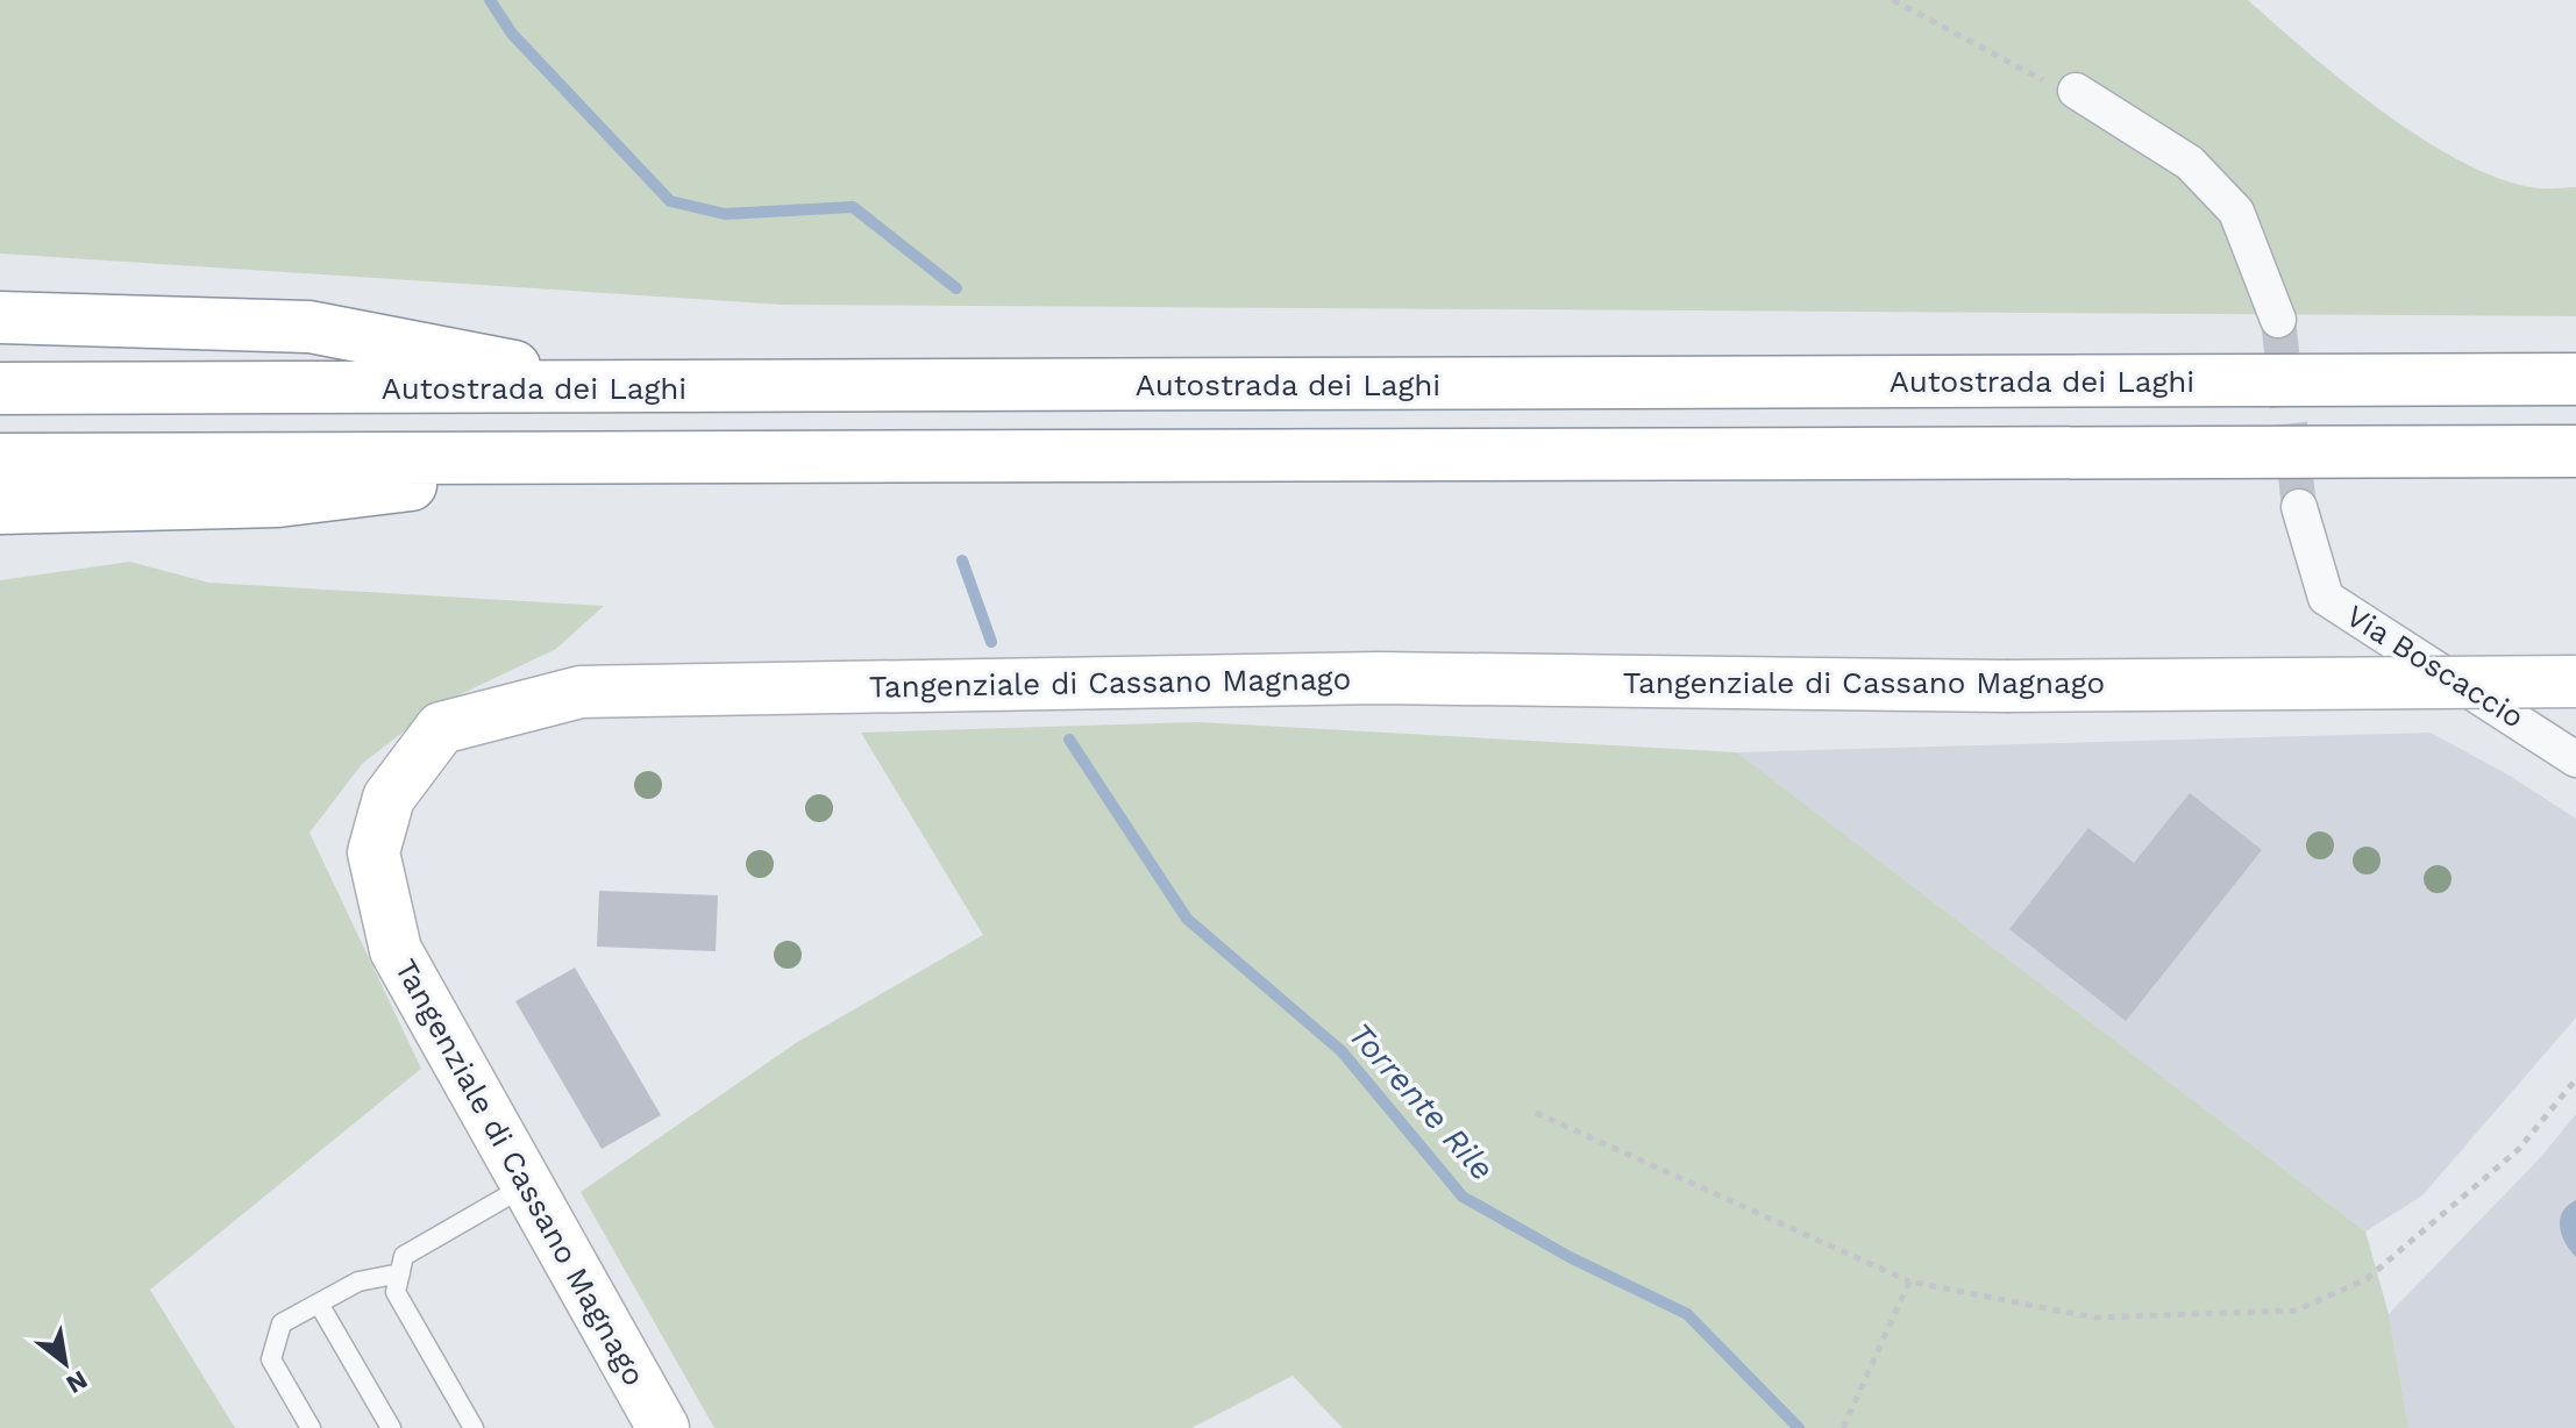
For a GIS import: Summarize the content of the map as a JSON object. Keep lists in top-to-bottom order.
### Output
{
  "streets": {
    "main road": ["Autostrada dei Laghi", "Tangenziale di Cassano Magnago"],
    "street": ["Via Boscaccio"]
  },
  "water": ["Torrente Rile"],
  "north": "bottom right"
}
